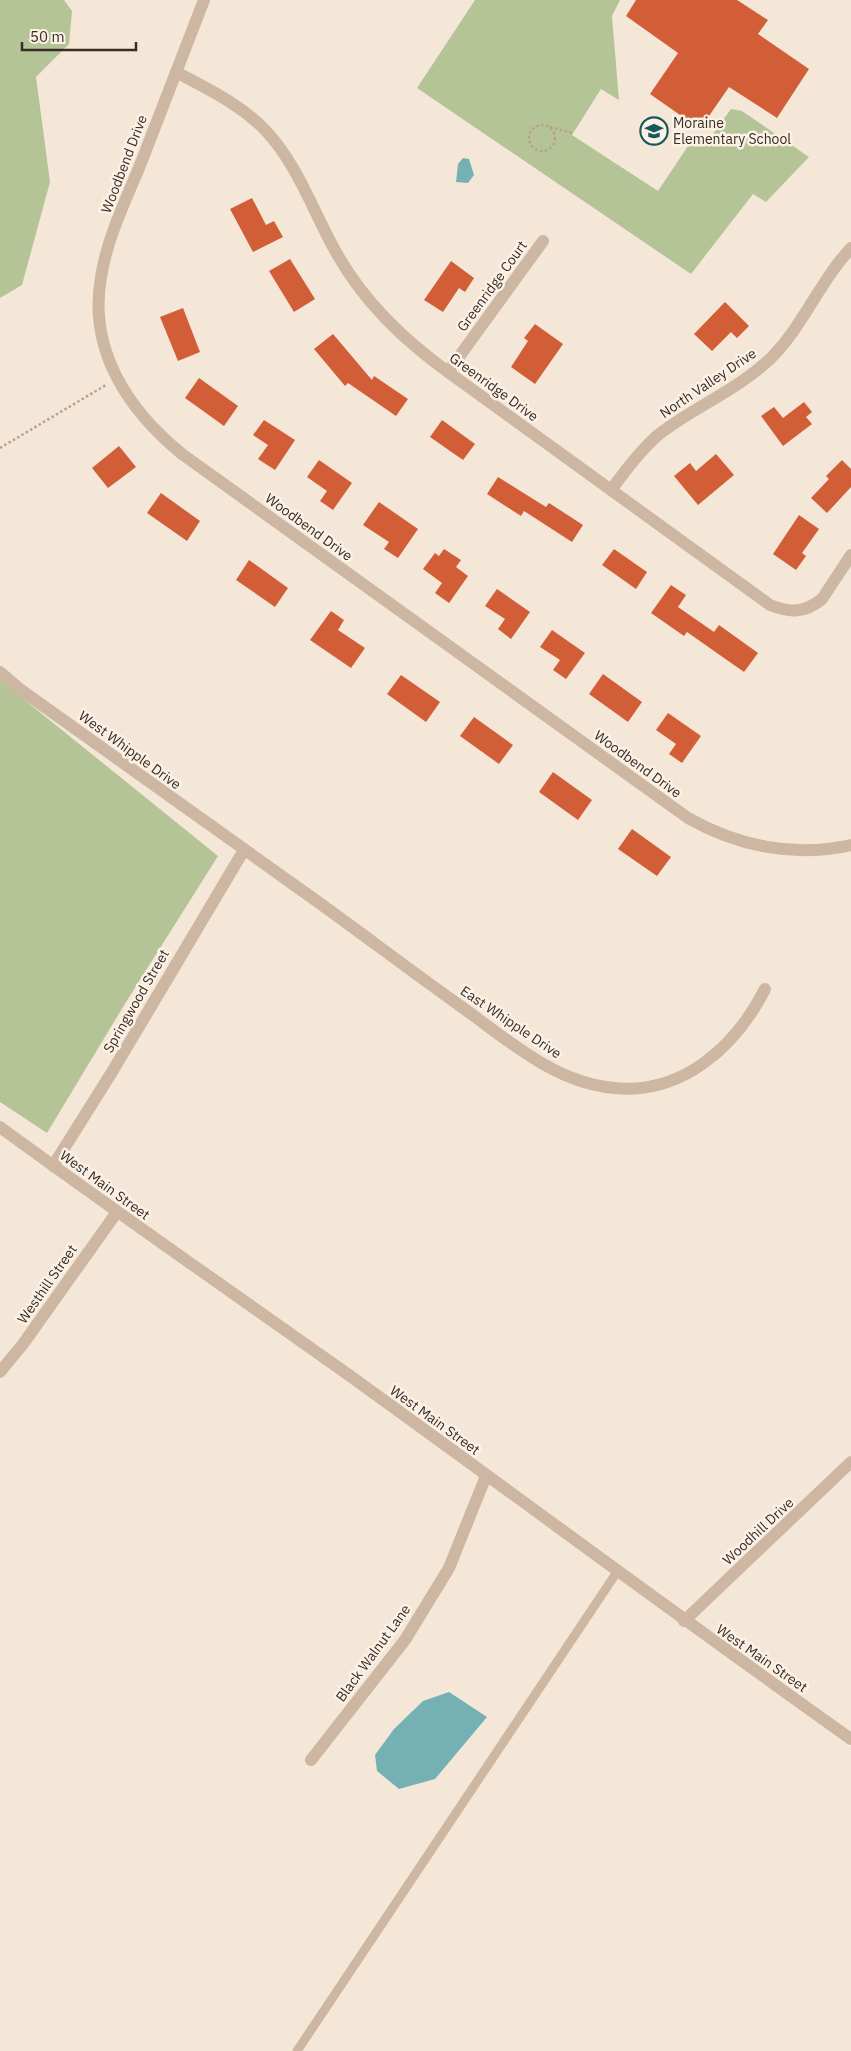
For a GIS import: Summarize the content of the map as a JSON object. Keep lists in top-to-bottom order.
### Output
{
  "streets": {
    "street": [
      "Woodbend Drive",
      "Greenridge Court",
      "North Valley Drive",
      "Greenridge Drive",
      "West Whipple Drive",
      "Springwood Street",
      "East Whipple Drive",
      "West Main Street",
      "Westhill Street",
      "Woodhill Drive",
      "Black Walnut Lane"
    ]
  },
  "crossings": [
    ["Woodbend Drive", "Greenridge Drive"],
    ["Greenridge Court", "Greenridge Drive"],
    ["North Valley Drive", "Greenridge Drive"],
    ["West Whipple Drive", "Springwood Street"],
    ["West Whipple Drive", "East Whipple Drive"],
    ["Springwood Street", "East Whipple Drive"],
    ["Springwood Street", "West Main Street"],
    ["West Main Street", "Westhill Street"],
    ["West Main Street", "Woodhill Drive"],
    ["West Main Street", "Black Walnut Lane"]
  ],
  "places": {
    "school or university": ["Moraine Elementary School"]
  },
  "scale_bar": "50 m"
}
